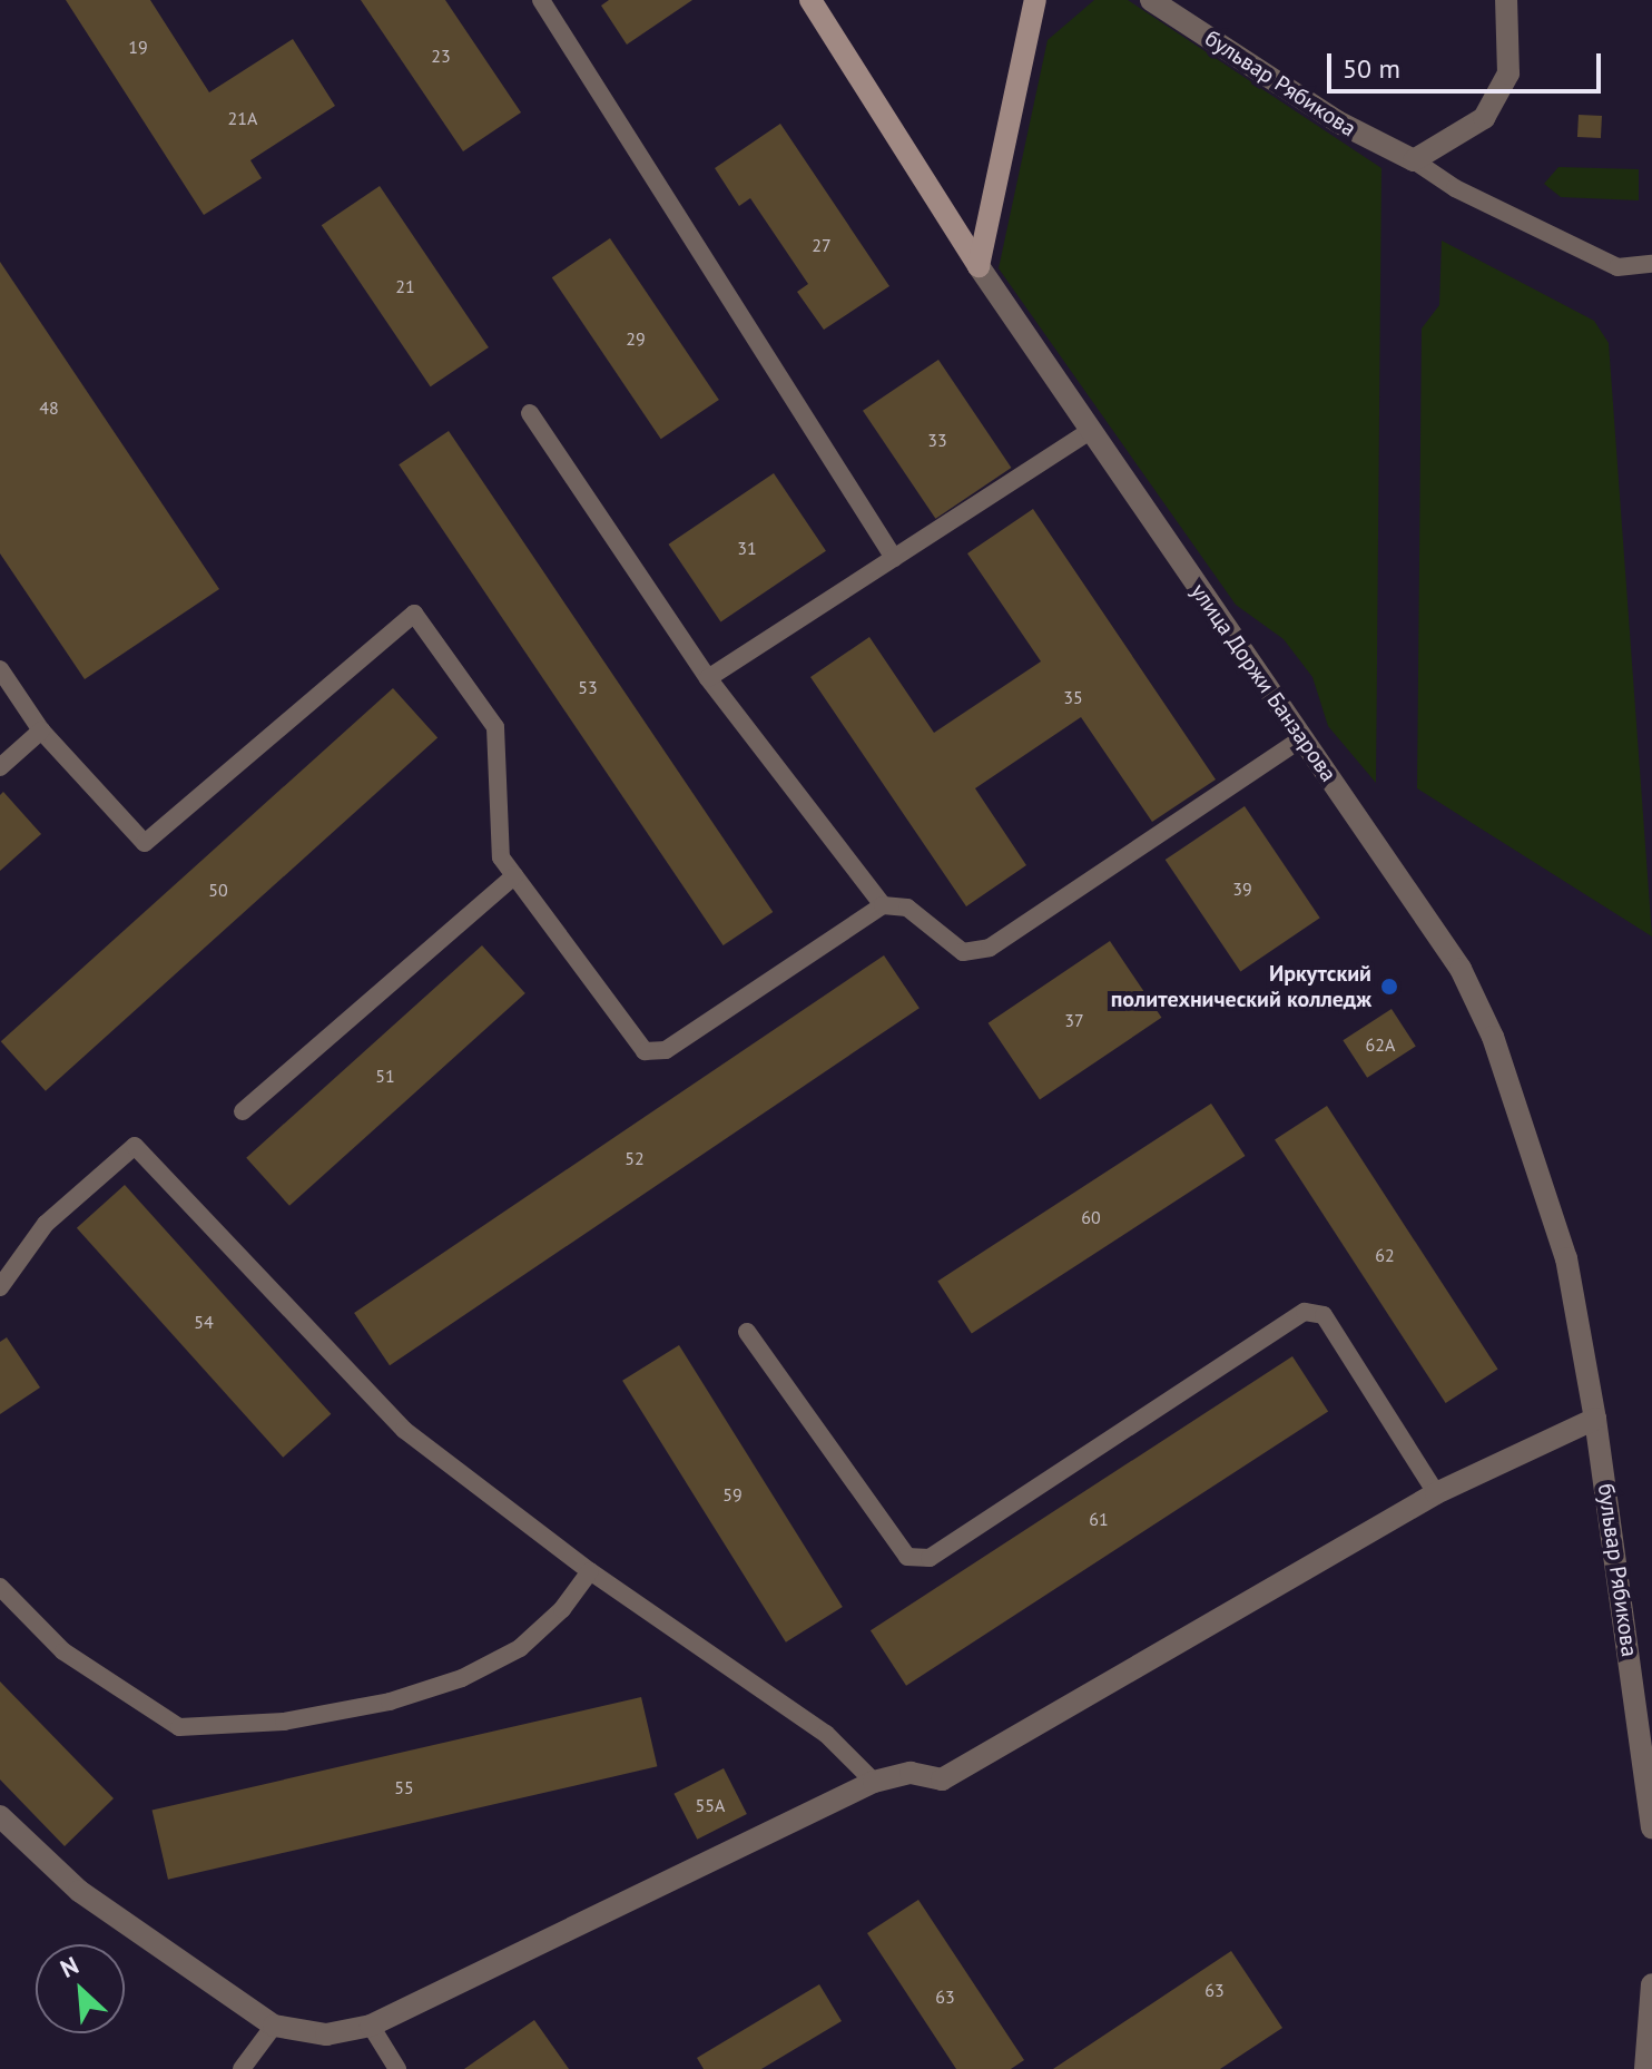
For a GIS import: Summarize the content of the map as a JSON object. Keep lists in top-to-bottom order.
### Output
{
  "streets": {
    "street": ["бульвар Рябикова", "улица Доржи Банзарова"]
  },
  "crossings": [
    ["бульвар Рябикова", "улица Доржи Банзарова"]
  ],
  "places": ["Иркутский политехнический колледж"],
  "house_numbers": [
    "19",
    "23",
    "21А",
    "27",
    "21",
    "29",
    "48",
    "33",
    "31",
    "53",
    "35",
    "39",
    "50",
    "37",
    "62А",
    "51",
    "52",
    "60",
    "62",
    "54",
    "59",
    "61",
    "55",
    "55А",
    "63",
    "63"
  ],
  "scale_bar": "50 m",
  "north": "top left"
}
